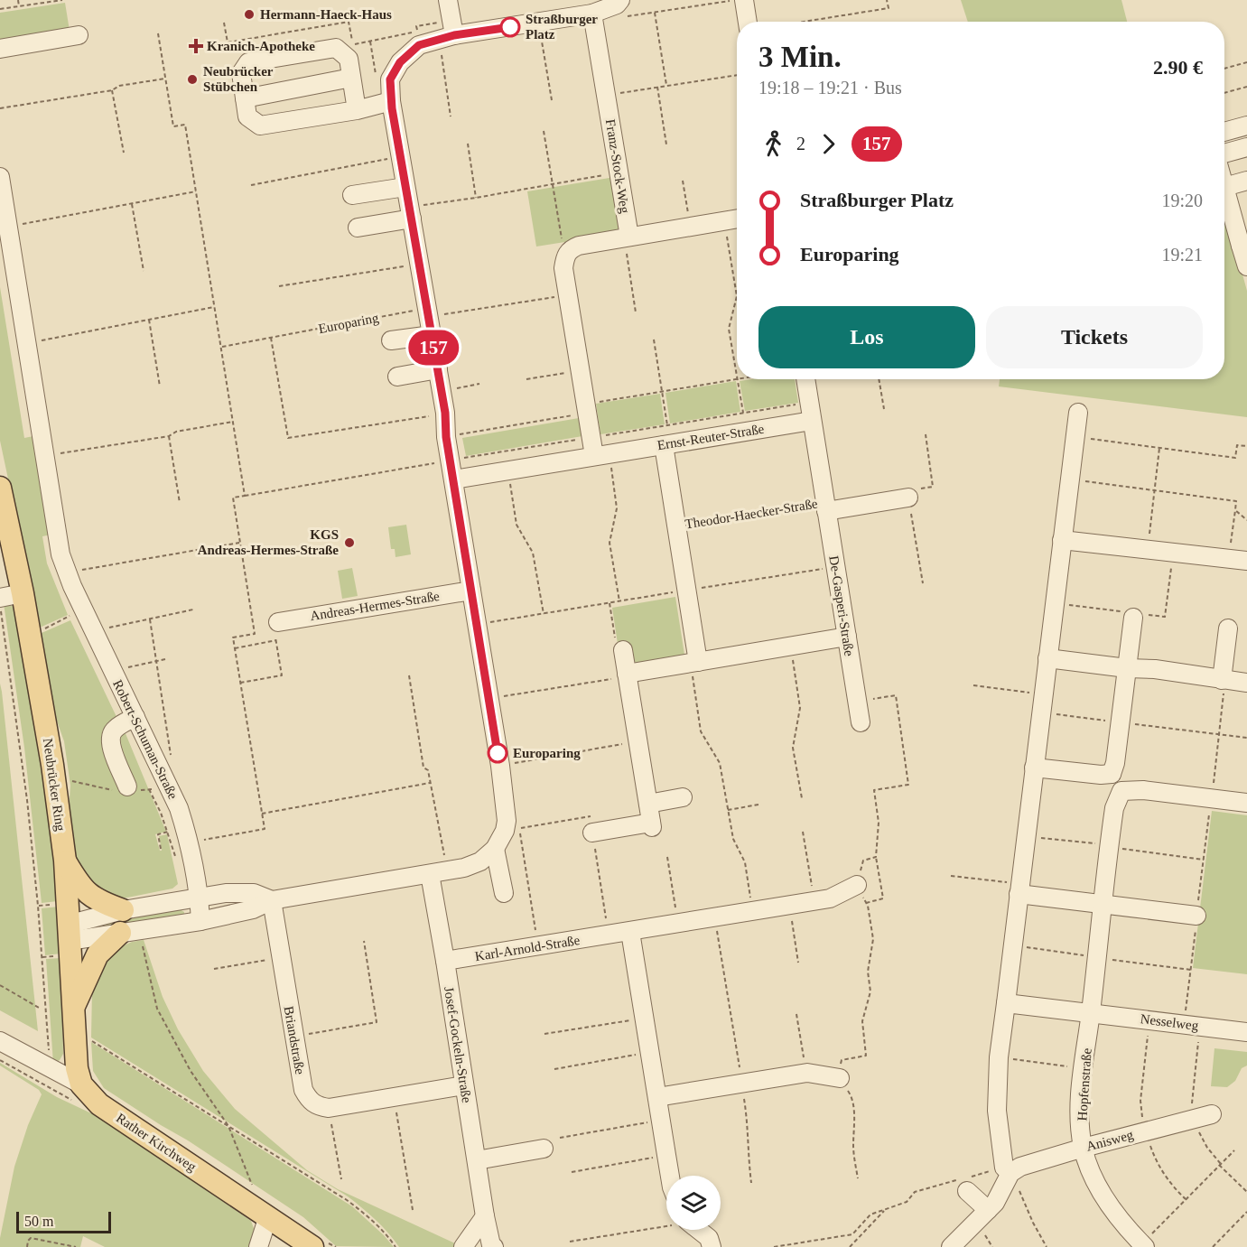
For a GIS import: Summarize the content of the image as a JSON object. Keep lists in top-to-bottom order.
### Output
{
  "streets": {
    "main road": ["Neubrücker Ring", "Rather Kirchweg"],
    "street": [
      "Franz-Stock-Weg",
      "Ernst-Reuter-Straße",
      "Theodor-Haecker-Straße",
      "Andreas-Hermes-Straße",
      "De-Gasperi-Straße",
      "Robert-Schuman-Straße",
      "Karl-Arnold-Straße",
      "Nesselweg",
      "Briandstraße",
      "Josef-Gockeln-Straße",
      "Hopfenstraße",
      "Anisweg"
    ],
    "path": ["Europaring"]
  },
  "crossings": [
    ["Ernst-Reuter-Straße", "Theodor-Haecker-Straße"],
    ["Ernst-Reuter-Straße", "De-Gasperi-Straße"],
    ["Theodor-Haecker-Straße", "De-Gasperi-Straße"],
    ["Neubrücker Ring", "Rather Kirchweg"],
    ["Karl-Arnold-Straße", "Josef-Gockeln-Straße"],
    ["Nesselweg", "Hopfenstraße"],
    ["Hopfenstraße", "Anisweg"]
  ],
  "places": {
    "other": [
      "Hermann-Haeck-Haus",
      "Straßburger Platz",
      "Neubrücker Stübchen",
      "KGS Andreas-Hermes-Straße",
      "Europaring"
    ],
    "health": ["Kranich-Apotheke"]
  },
  "lines": ["bus line 157"],
  "scale_bar": "50 m",
  "page": {
    "on_map": "157",
    "heading": ["3 Min.", "19:18 – 19:21 · Bus", "2.90 €"],
    "legs": ["2", "157"],
    "list": [
      {
        "name": "Straßburger Platz",
        "value": "19:20"
      },
      {
        "name": "Europaring",
        "value": "19:21"
      }
    ],
    "buttons": ["Los", "Tickets"],
    "scale": "50 m"
  }
}
